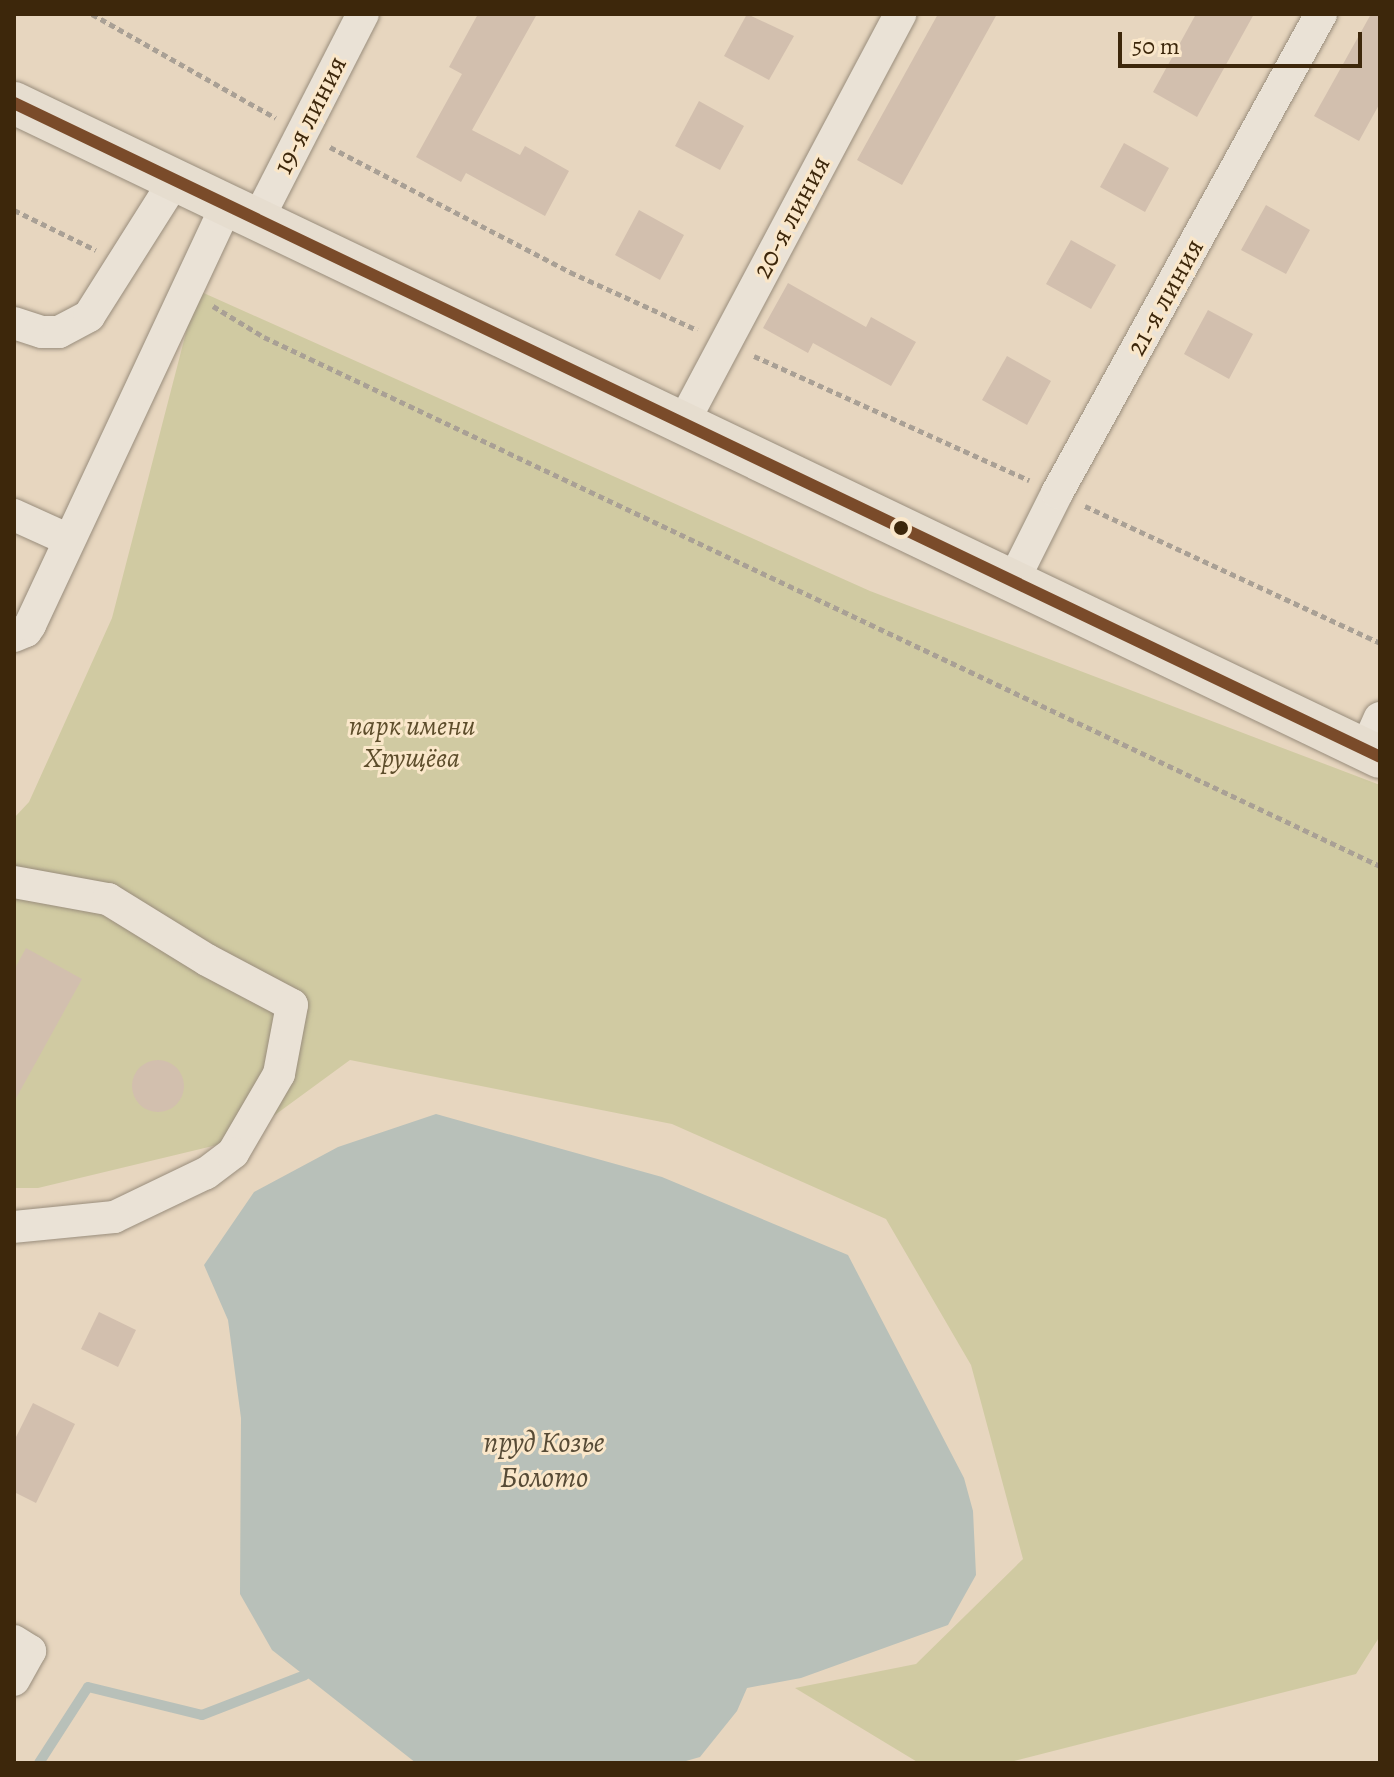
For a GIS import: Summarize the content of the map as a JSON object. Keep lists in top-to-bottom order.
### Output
{
  "streets": {
    "street": ["19-я линия", "20-я линия", "21-я линия"]
  },
  "water": ["пруд Козье Болото"],
  "parks": ["парк имени Хрущёва"],
  "scale_bar": "50 m"
}
